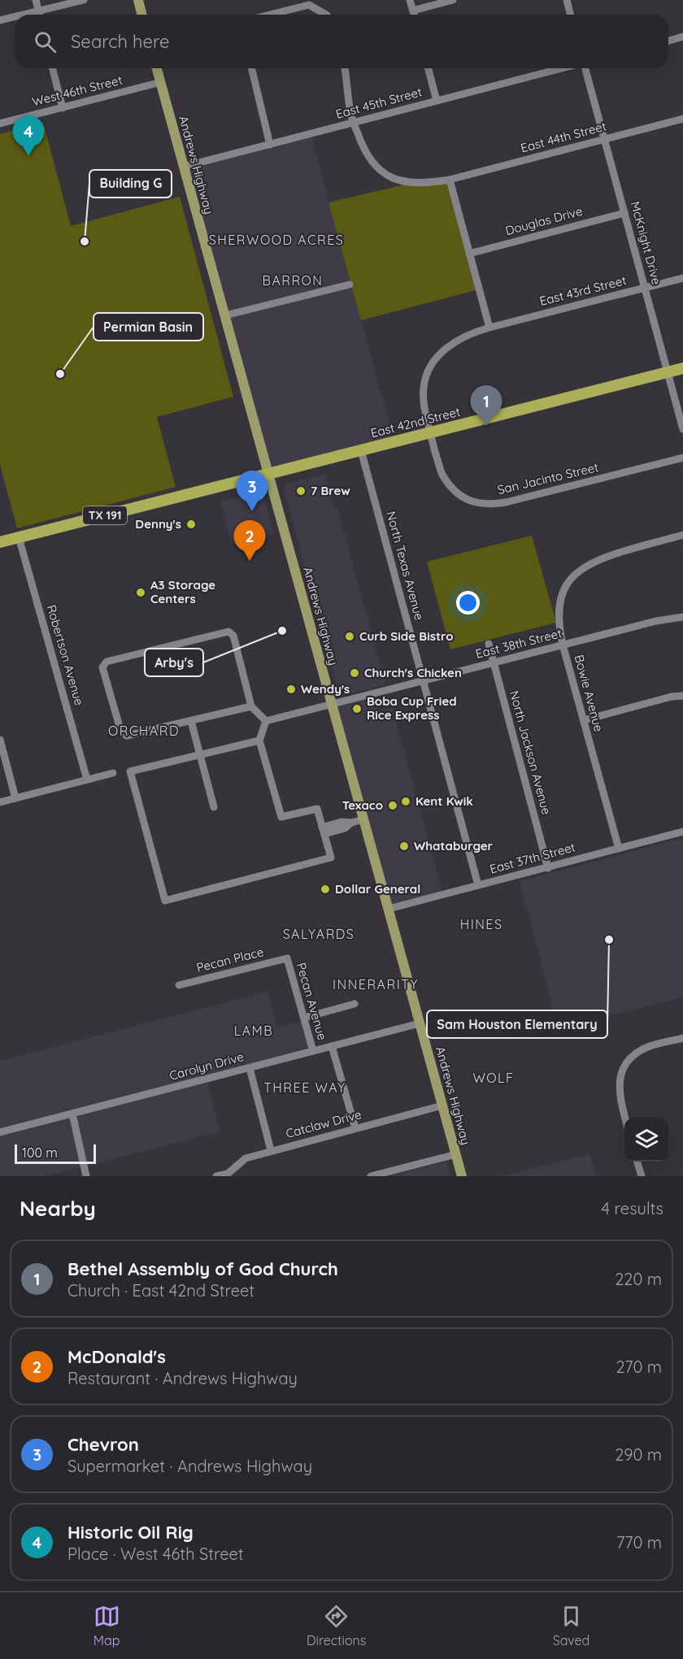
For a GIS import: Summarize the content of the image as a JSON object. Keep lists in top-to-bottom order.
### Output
{
  "streets": {
    "highway": ["East 42nd Street", "TX 191"],
    "main road": ["Andrews Highway"],
    "street": [
      "West 46th Street",
      "East 45th Street",
      "East 44th Street",
      "Douglas Drive",
      "McKnight Drive",
      "East 43rd Street",
      "San Jacinto Street",
      "North Texas Avenue",
      "East 38th Street",
      "Robertson Avenue",
      "Bowie Avenue",
      "North Jackson Avenue",
      "East 37th Street",
      "Pecan Place",
      "Pecan Avenue",
      "Carolyn Drive",
      "Catclaw Drive"
    ]
  },
  "crossings": [
    ["West 46th Street", "Andrews Highway"],
    ["East 45th Street", "East 44th Street"],
    ["East 45th Street", "Andrews Highway"],
    ["East 44th Street", "McKnight Drive"],
    ["Andrews Highway", "East 42nd Street"],
    ["Andrews Highway", "TX 191"],
    ["Andrews Highway", "East 38th Street"],
    ["Andrews Highway", "East 37th Street"],
    ["Andrews Highway", "Carolyn Drive"],
    ["Andrews Highway", "Catclaw Drive"],
    ["Douglas Drive", "McKnight Drive"],
    ["McKnight Drive", "East 43rd Street"],
    ["McKnight Drive", "East 42nd Street"],
    ["East 43rd Street", "East 42nd Street"],
    ["East 43rd Street", "San Jacinto Street"],
    ["East 42nd Street", "San Jacinto Street"],
    ["East 42nd Street", "TX 191"],
    ["East 42nd Street", "North Texas Avenue"],
    ["TX 191", "Robertson Avenue"],
    ["North Texas Avenue", "East 38th Street"],
    ["North Texas Avenue", "East 37th Street"],
    ["East 38th Street", "Bowie Avenue"],
    ["East 38th Street", "North Jackson Avenue"],
    ["Bowie Avenue", "East 37th Street"],
    ["North Jackson Avenue", "East 37th Street"],
    ["Pecan Place", "Pecan Avenue"],
    ["Pecan Avenue", "Carolyn Drive"]
  ],
  "districts": [
    "SHERWOOD ACRES",
    "BARRON",
    "ORCHARD",
    "HINES",
    "SALYARDS",
    "INNERARITY",
    "LAMB",
    "WOLF",
    "THREE WAY"
  ],
  "places": [
    "Building G",
    "Permian Basin",
    "7 Brew",
    "Denny's",
    "A3 Storage Centers",
    "Arby's",
    "Curb Side Bistro",
    "Church's Chicken",
    "Wendy's",
    "Boba Cup Fried Rice Express",
    "Kent Kwik",
    "Texaco",
    "Whataburger",
    "Dollar General",
    "Sam Houston Elementary"
  ],
  "scale_bar": "100 m",
  "page": {
    "search": "Search here",
    "pins": [
      "4",
      "1",
      "3",
      "2"
    ],
    "scale": "100 m",
    "heading": ["Nearby", "4 results"],
    "list": [
      {
        "mark": "1",
        "name": "Bethel Assembly of God Church",
        "note": "Church · East 42nd Street",
        "value": "220 m"
      },
      {
        "mark": "2",
        "name": "McDonald's",
        "note": "Restaurant · Andrews Highway",
        "value": "270 m"
      },
      {
        "mark": "3",
        "name": "Chevron",
        "note": "Supermarket · Andrews Highway",
        "value": "290 m"
      },
      {
        "mark": "4",
        "name": "Historic Oil Rig",
        "note": "Place · West 46th Street",
        "value": "770 m"
      }
    ],
    "nav": ["Map", "Directions", "Saved"]
  }
}
